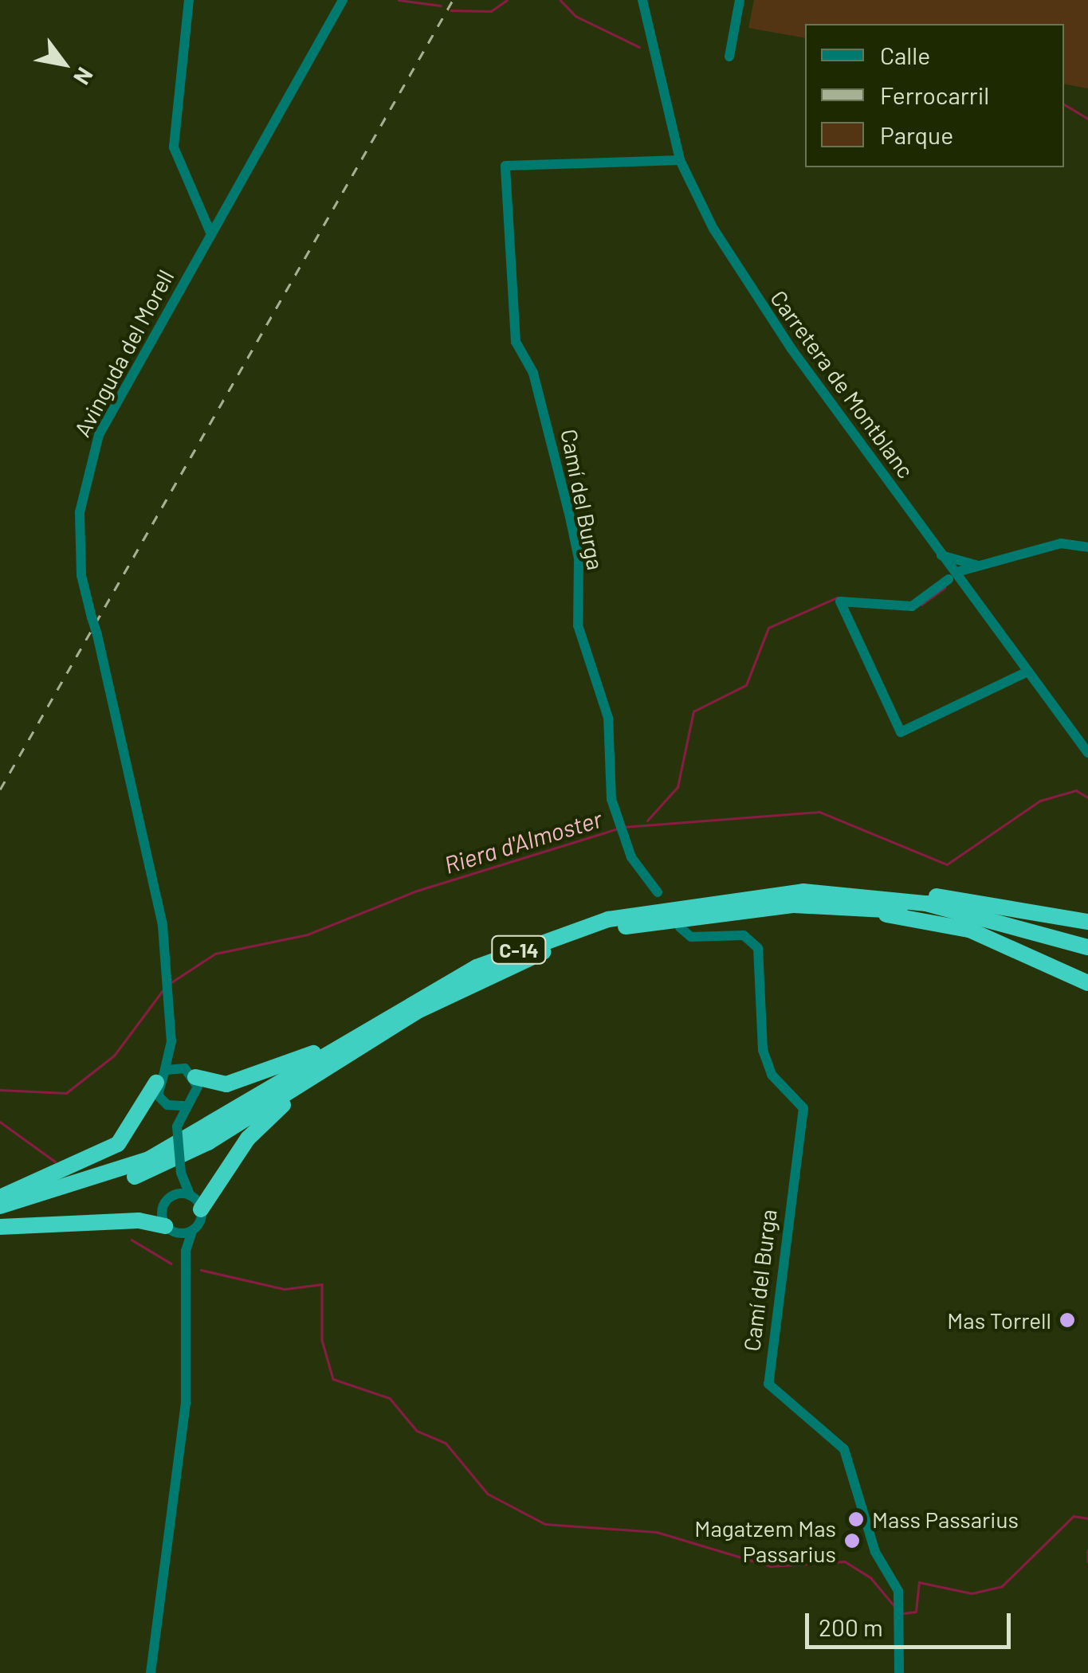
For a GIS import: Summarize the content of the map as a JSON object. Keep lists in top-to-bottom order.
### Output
{
  "streets": {
    "highway": ["C-14"],
    "street": ["Avinguda del Morell", "Carretera de Montblanc", "Camí del Burga"]
  },
  "crossings": [
    ["Carretera de Montblanc", "Camí del Burga"]
  ],
  "water": ["Riera d'Almoster"],
  "places": ["Mas Torrell", "Mass Passarius", "Magatzem Mas Passarius"],
  "legend": ["Calle", "Ferrocarril", "Parque"],
  "scale_bar": "200 m",
  "north": "bottom right"
}
